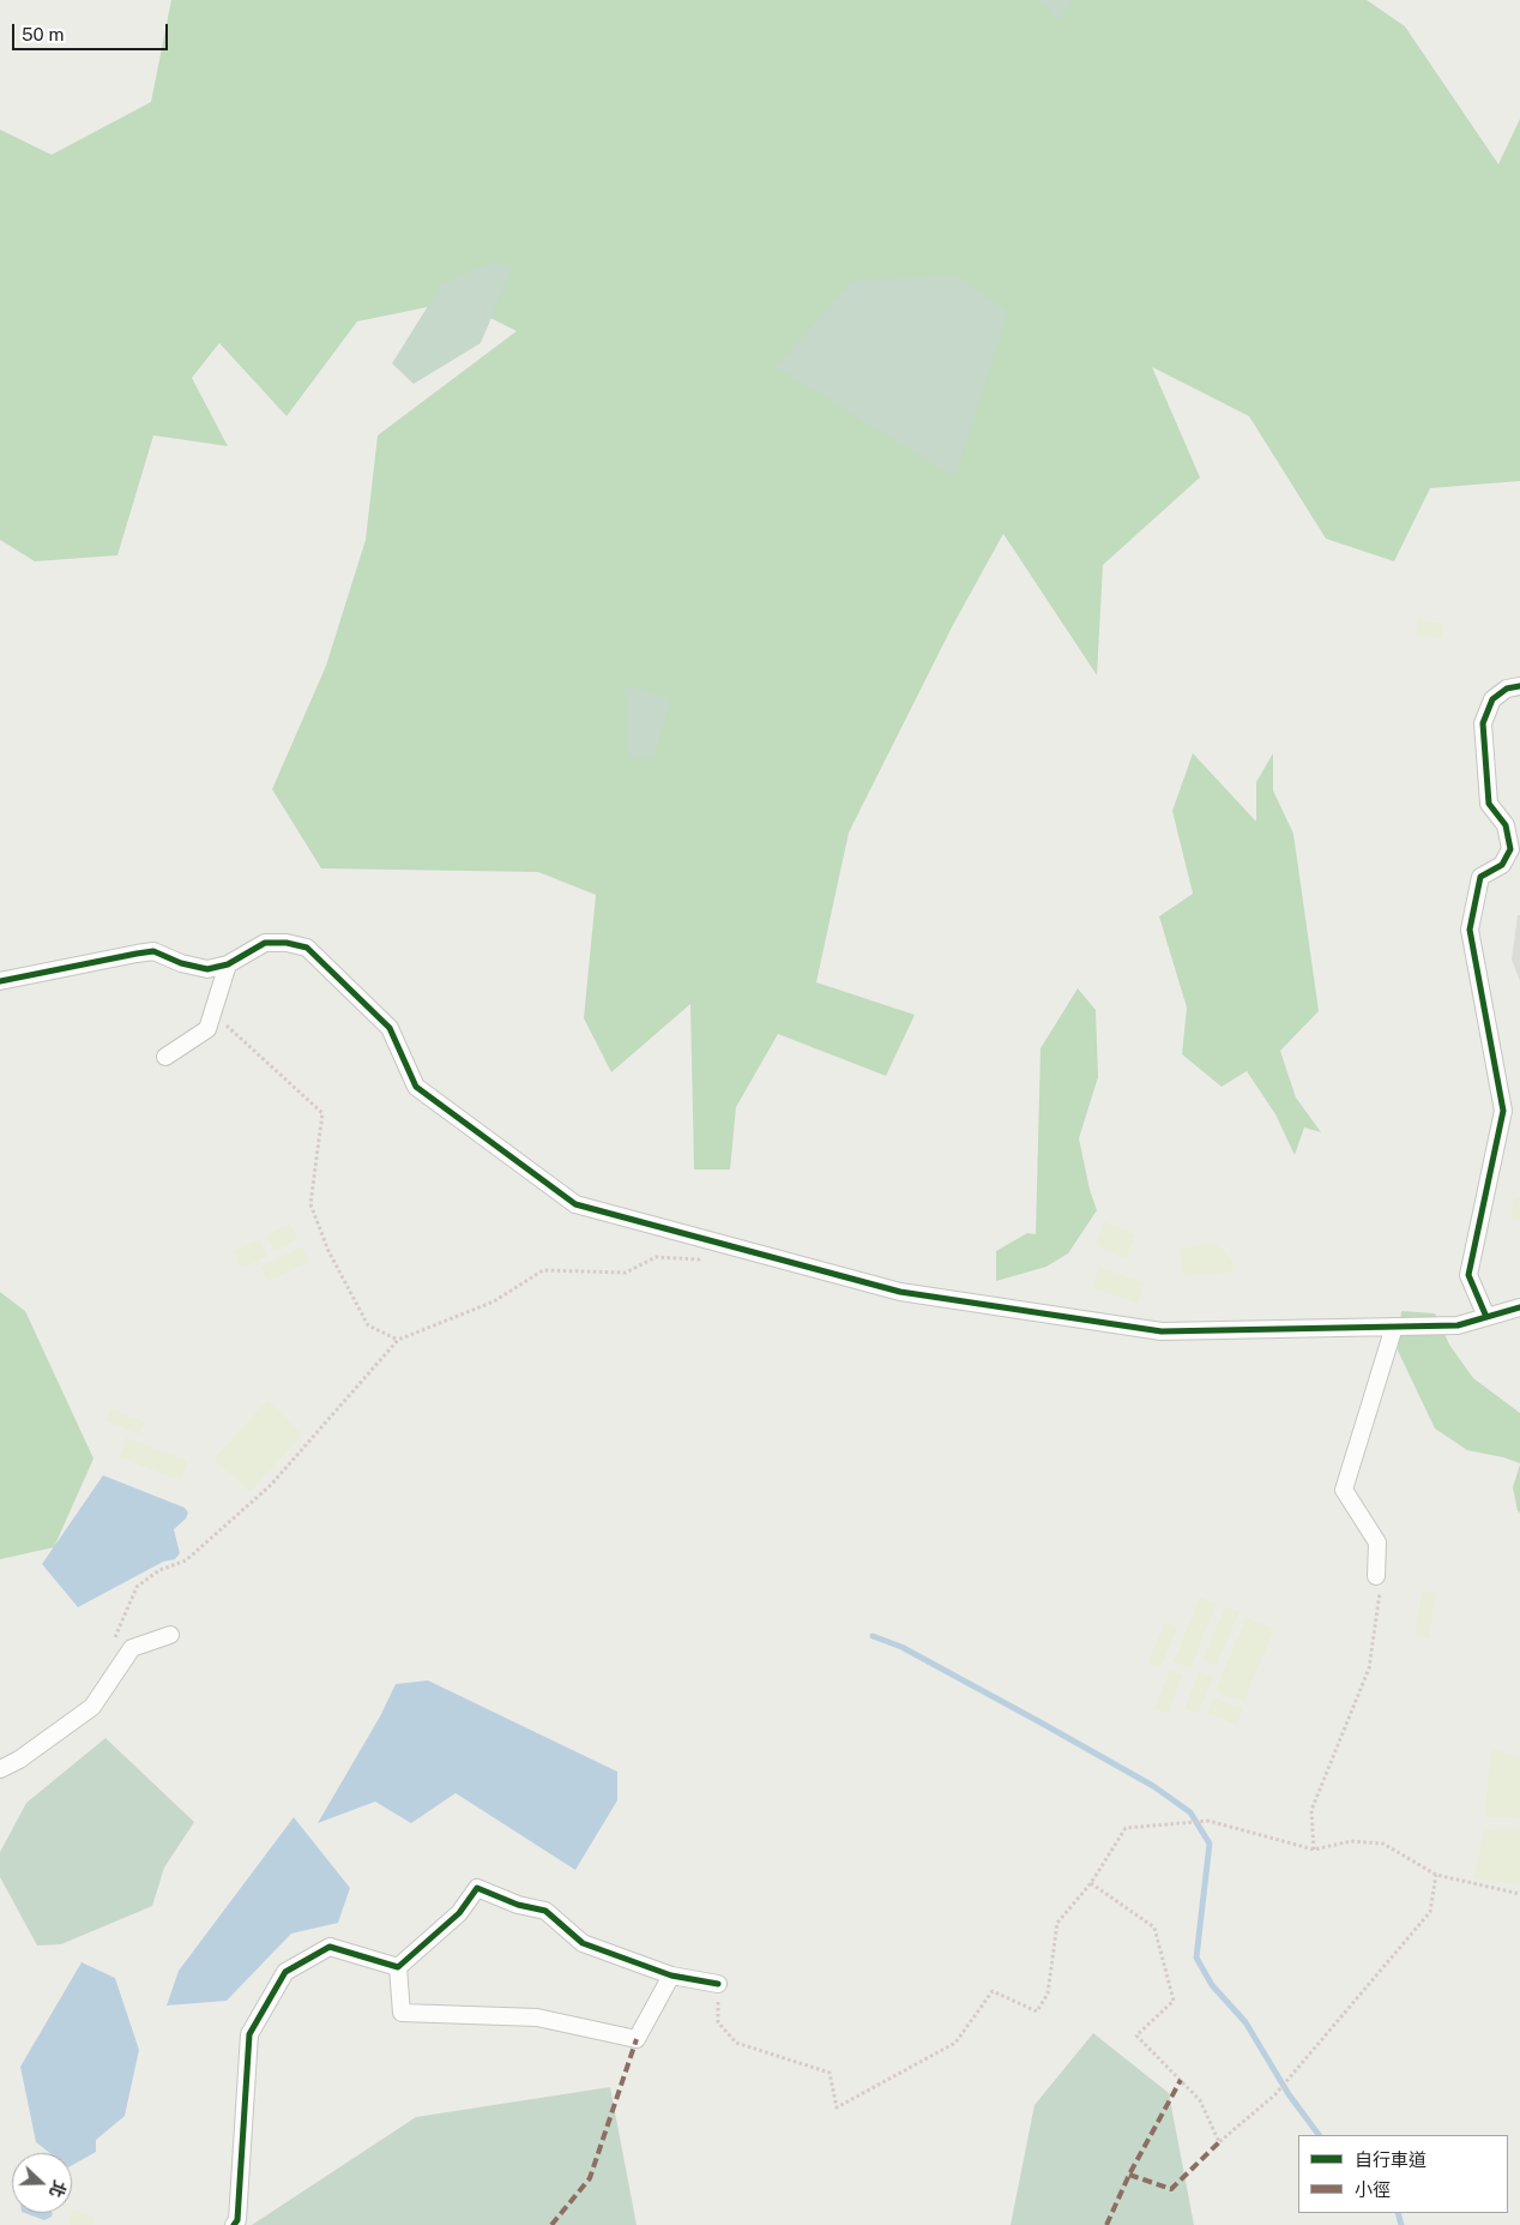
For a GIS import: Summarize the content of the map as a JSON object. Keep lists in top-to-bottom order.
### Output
{
  "legend": ["自行車道", "小徑"],
  "scale_bar": "50 m",
  "north": "right"
}
